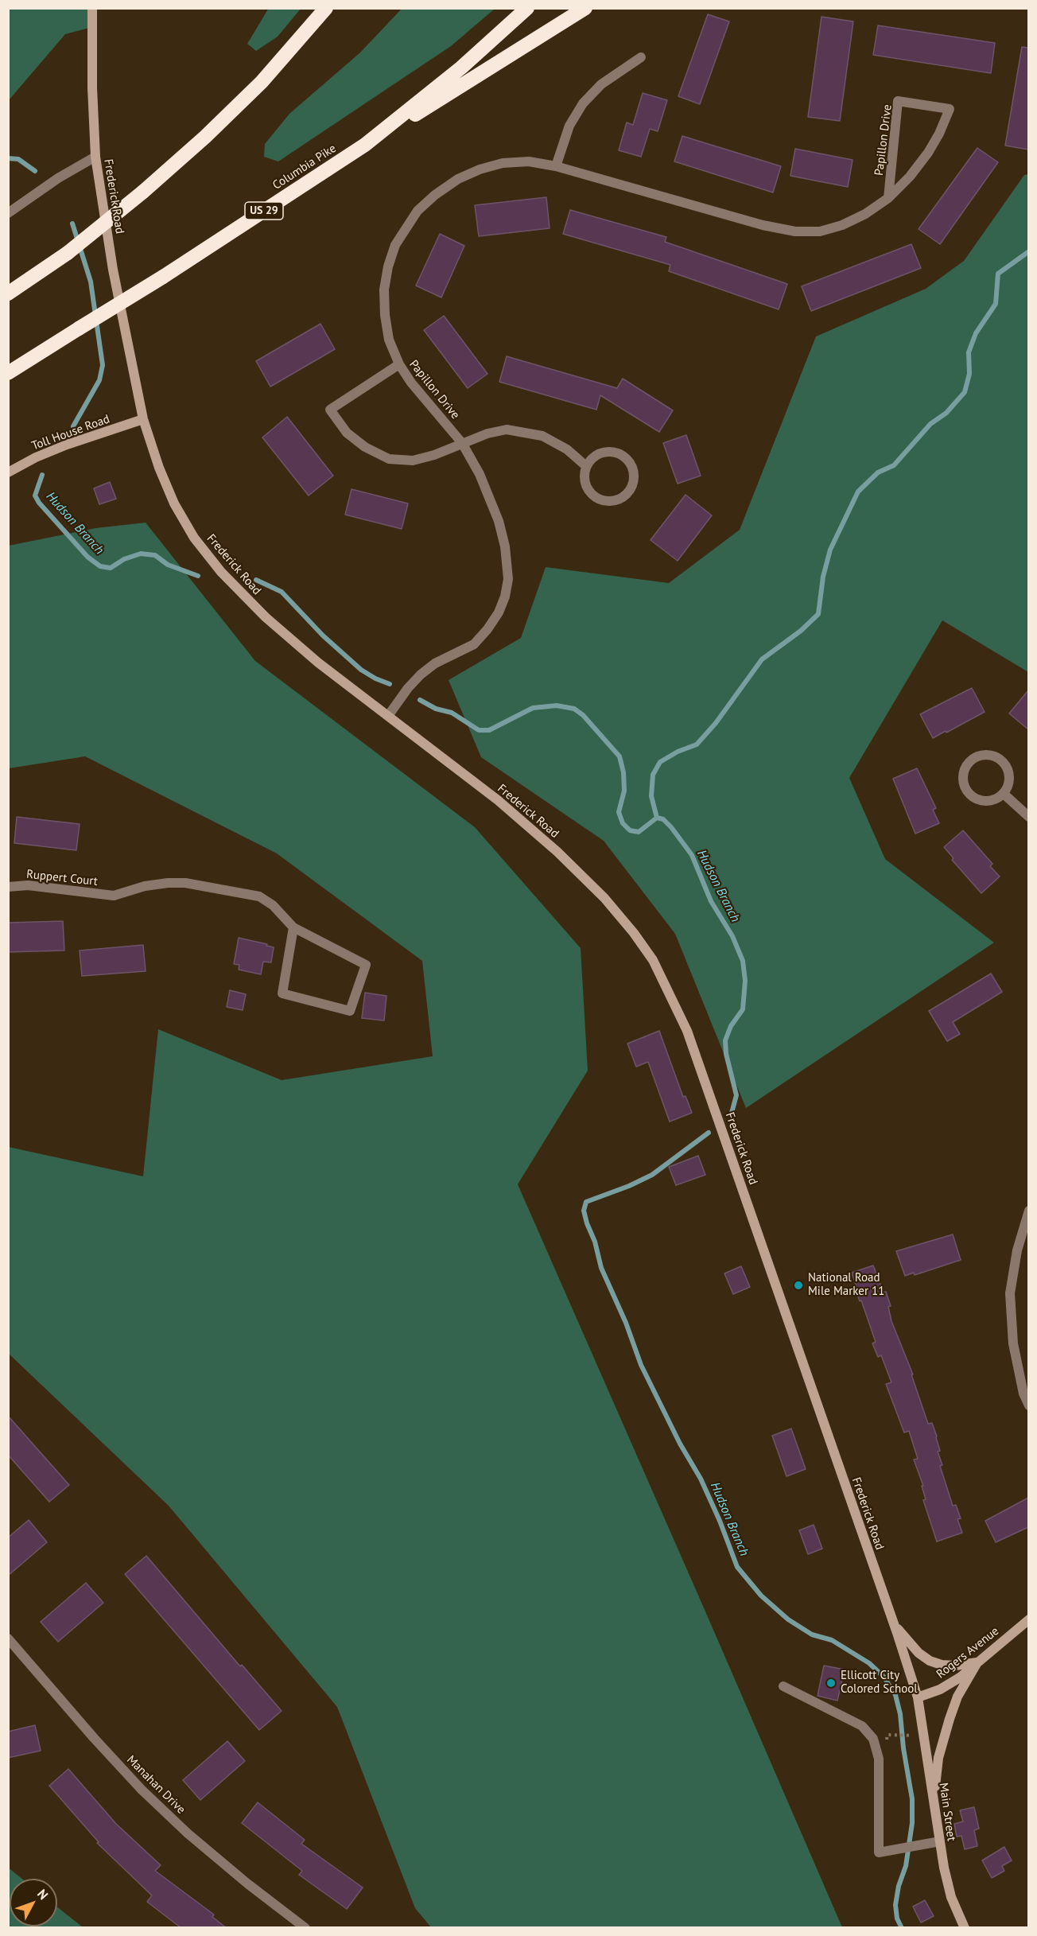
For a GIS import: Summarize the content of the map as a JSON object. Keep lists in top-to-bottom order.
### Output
{
  "streets": {
    "highway": ["Columbia Pike", "US 29"],
    "main road": [
      "Frederick Road",
      "Toll House Road",
      "Rogers Avenue",
      "Main Street"
    ],
    "street": ["Papillon Drive", "Ruppert Court", "Manahan Drive"]
  },
  "crossings": [
    ["Papillon Drive", "Frederick Road"],
    ["Frederick Road", "Toll House Road"],
    ["Frederick Road", "Rogers Avenue"],
    ["Frederick Road", "Main Street"],
    ["Rogers Avenue", "Main Street"]
  ],
  "water": ["Hudson Branch"],
  "places": ["National Road Mile Marker 11", "Ellicott City Colored School"],
  "north": "top right"
}
